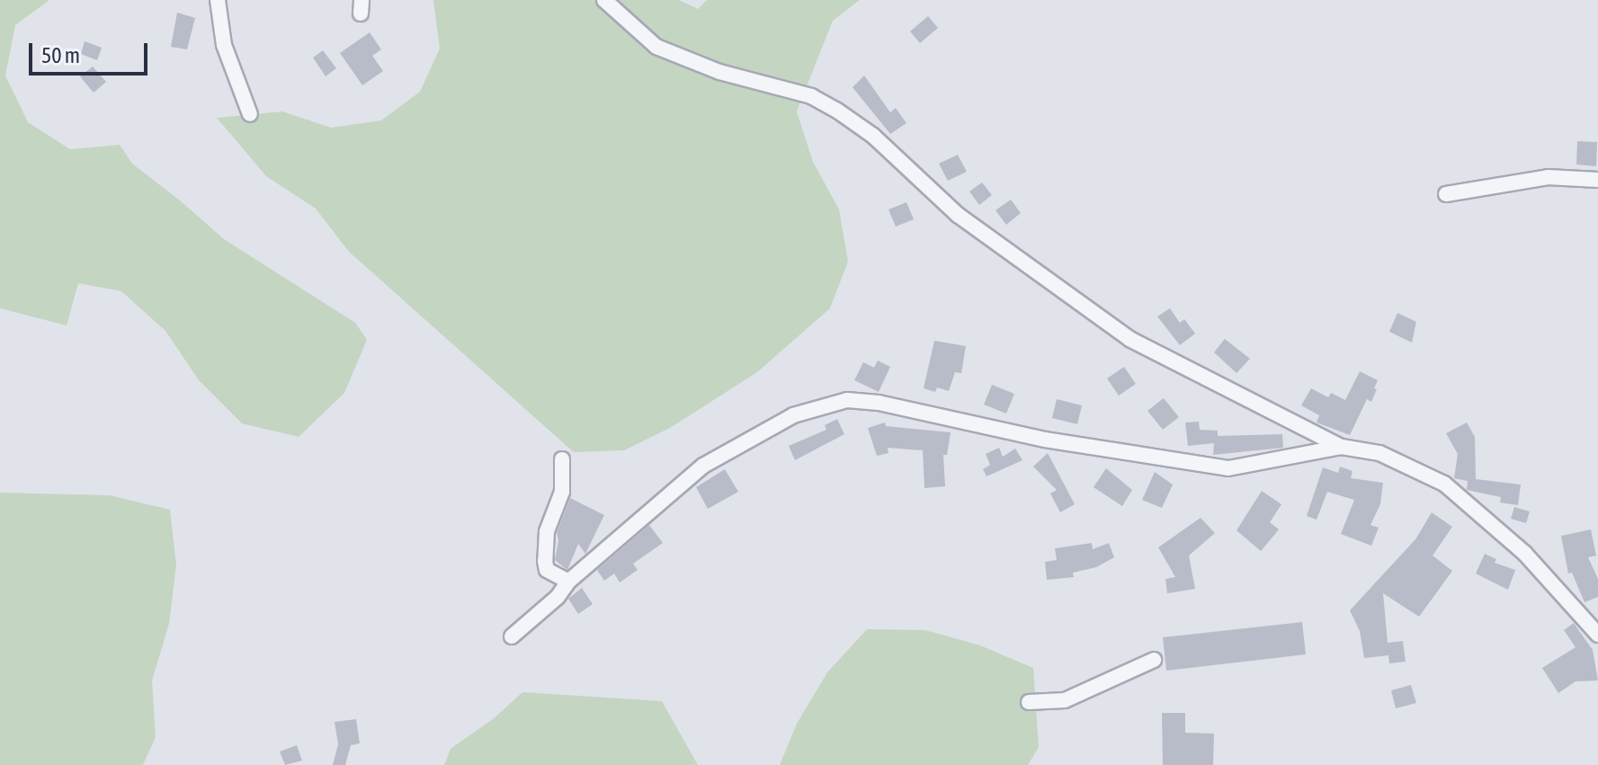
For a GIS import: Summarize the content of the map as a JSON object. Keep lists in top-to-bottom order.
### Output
{
  "scale_bar": "50 m"
}
